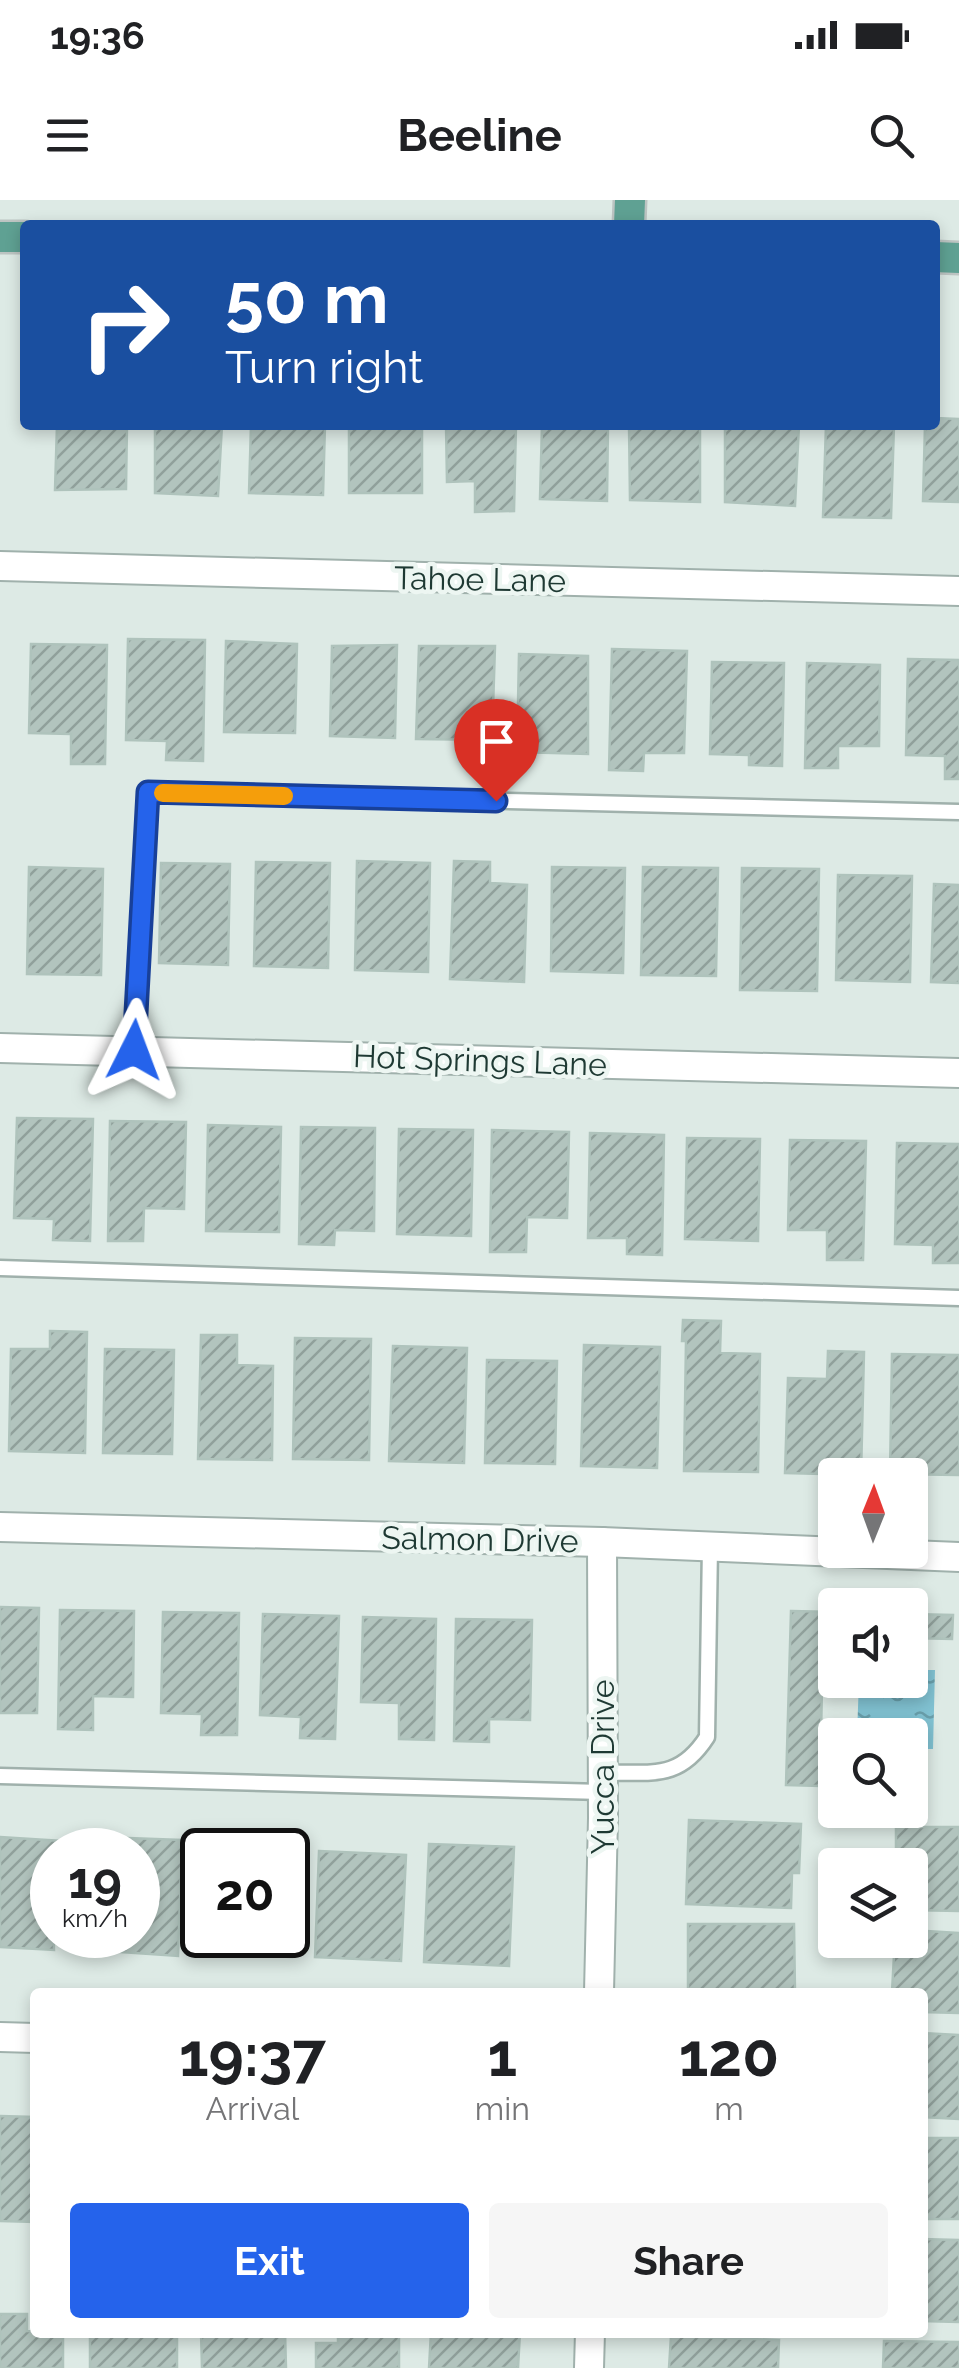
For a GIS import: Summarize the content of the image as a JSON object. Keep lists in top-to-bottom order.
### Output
{
  "streets": {
    "street": [
      "Tahoe Lane",
      "Hot Springs Lane",
      "Salmon Drive",
      "Yucca Drive"
    ]
  },
  "crossings": [
    ["Salmon Drive", "Yucca Drive"]
  ],
  "north": "top",
  "page": {
    "status": "19:36",
    "header": "Beeline",
    "turn": ["50 m", "Turn right"],
    "speed": "19 km/h",
    "limit": "20",
    "eta": [
      "19:37",
      "Arrival",
      "1",
      "min",
      "120",
      "m"
    ],
    "buttons": ["Exit", "Share"]
  }
}
